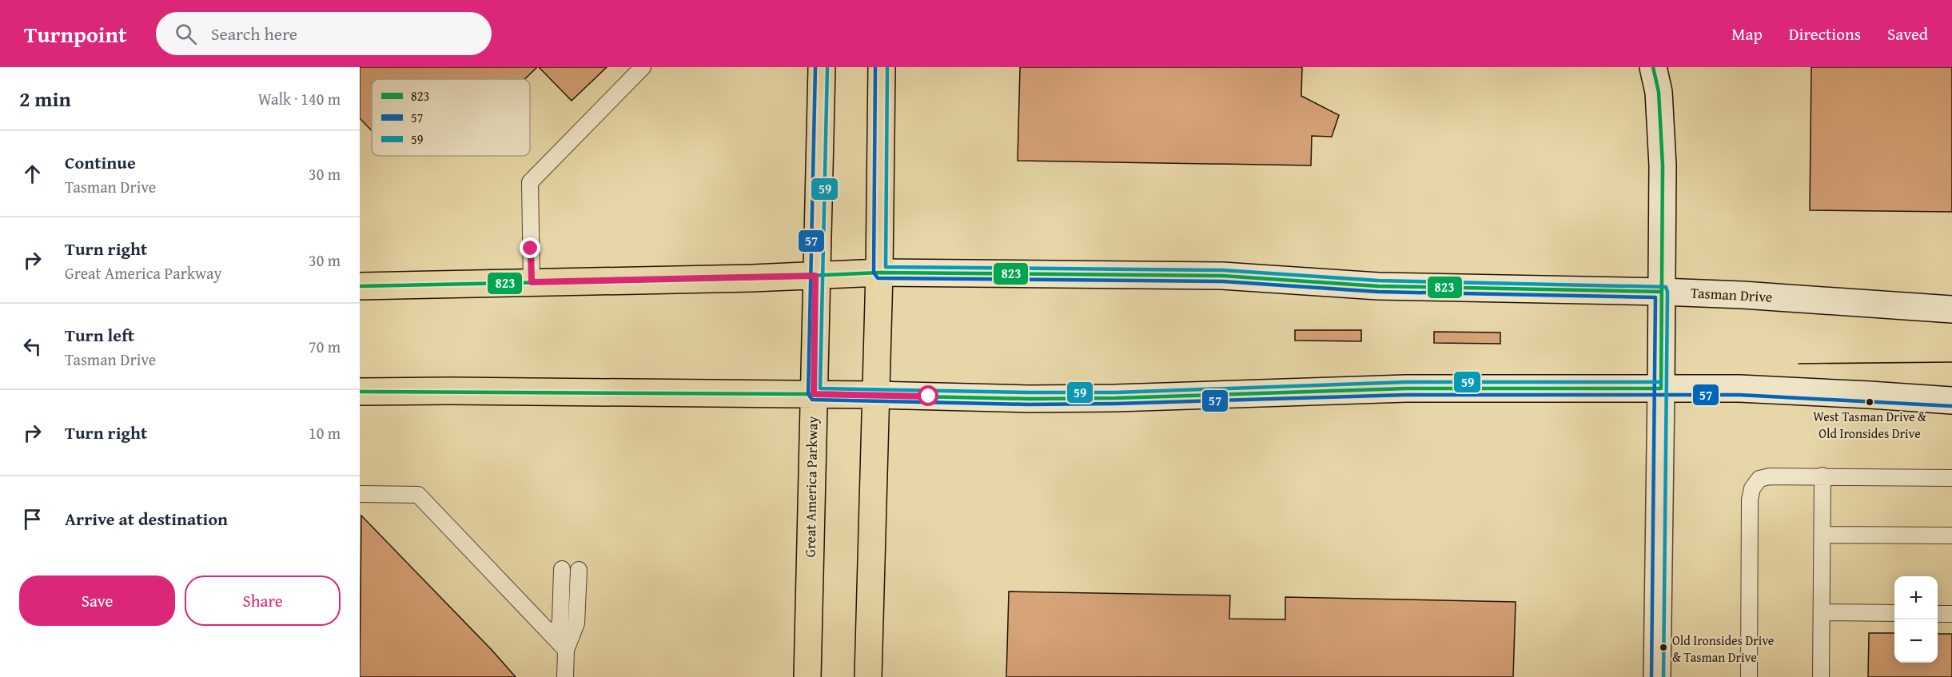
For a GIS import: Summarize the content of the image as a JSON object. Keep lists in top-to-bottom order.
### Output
{
  "streets": {
    "main road": ["Tasman Drive", "Great America Parkway"]
  },
  "crossings": [
    ["Tasman Drive", "Great America Parkway"]
  ],
  "places": ["West Tasman Drive & Old Ironsides Drive", "Old Ironsides Drive & Tasman Drive"],
  "lines": ["transit line 823", "transit line 57", "transit line 59"],
  "legend": ["823", "57", "59"],
  "page": {
    "header": "Turnpoint",
    "search": "Search here",
    "nav": ["Map", "Directions", "Saved"],
    "heading": ["2 min", "Walk · 140 m"],
    "list": [
      ["Continue", "Tasman Drive", "30 m"],
      ["Turn right", "Great America Parkway", "30 m"],
      ["Turn left", "Tasman Drive", "70 m"],
      ["Turn right", "10 m"],
      "Arrive at destination"
    ],
    "buttons": ["Save", "Share"],
    "map_buttons": ["+", "−"]
  }
}
